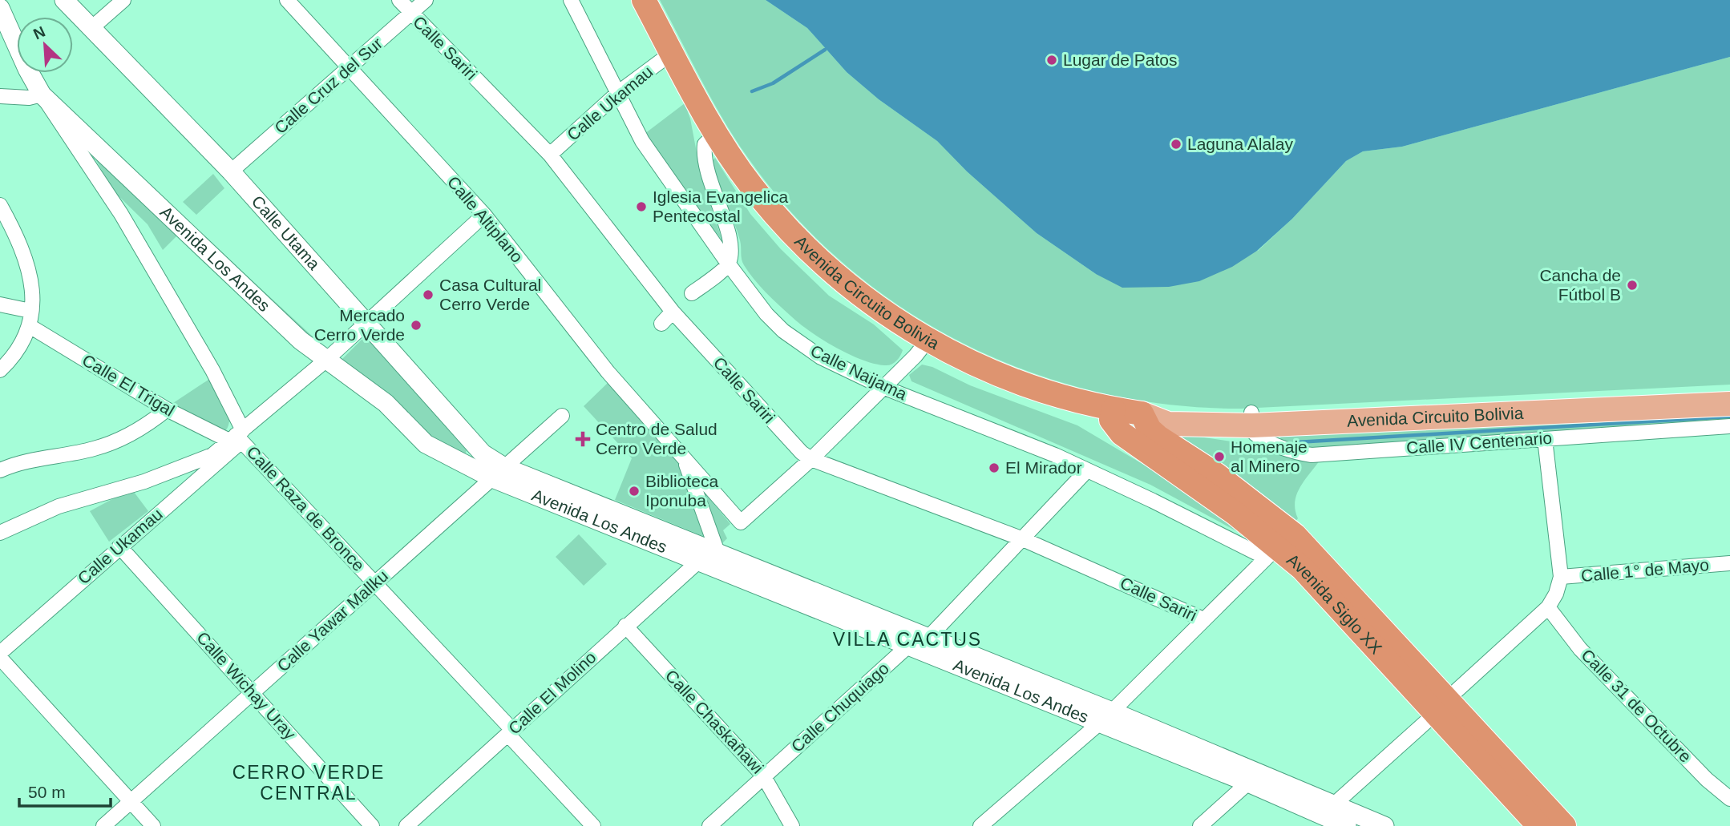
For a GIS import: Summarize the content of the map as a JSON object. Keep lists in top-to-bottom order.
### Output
{
  "streets": {
    "highway": ["Avenida Circuito Bolivia", "Avenida Siglo XX"],
    "street": [
      "Calle Sariri",
      "Calle Cruz del Sur",
      "Calle Ukamau",
      "Calle Altiplano",
      "Calle Utama",
      "Avenida Los Andes",
      "Calle Naijama",
      "Calle El Trigal",
      "Calle IV Centenario",
      "Calle Raza de Bronce",
      "Calle 1° de Mayo",
      "Calle Yawar Mallku",
      "Calle Wichay Uray",
      "Calle El Molino",
      "Calle 31 de Octubre",
      "Calle Chuquiago",
      "Calle Chaskañawi"
    ]
  },
  "crossings": [
    ["Calle Sariri", "Calle Cruz del Sur"],
    ["Calle Sariri", "Calle Ukamau"],
    ["Calle Sariri", "Calle Altiplano"],
    ["Calle Sariri", "Calle Chuquiago"],
    ["Calle Cruz del Sur", "Calle Altiplano"],
    ["Calle Cruz del Sur", "Calle Utama"],
    ["Calle Ukamau", "Calle Altiplano"],
    ["Calle Ukamau", "Calle Utama"],
    ["Calle Ukamau", "Avenida Los Andes"],
    ["Calle Ukamau", "Avenida Circuito Bolivia"],
    ["Calle Ukamau", "Calle Naijama"],
    ["Calle Ukamau", "Calle El Trigal"],
    ["Calle Ukamau", "Calle Raza de Bronce"],
    ["Calle Ukamau", "Calle Wichay Uray"],
    ["Calle Utama", "Avenida Los Andes"],
    ["Calle Utama", "Calle Yawar Mallku"],
    ["Avenida Los Andes", "Calle Raza de Bronce"],
    ["Avenida Los Andes", "Calle Yawar Mallku"],
    ["Avenida Los Andes", "Calle El Molino"],
    ["Avenida Los Andes", "Calle Chuquiago"],
    ["Avenida Circuito Bolivia", "Calle IV Centenario"],
    ["Avenida Circuito Bolivia", "Avenida Siglo XX"],
    ["Calle Naijama", "Avenida Siglo XX"],
    ["Calle Naijama", "Calle Chuquiago"],
    ["Calle El Trigal", "Calle Raza de Bronce"],
    ["Calle Raza de Bronce", "Calle Yawar Mallku"],
    ["Calle Raza de Bronce", "Calle El Molino"],
    ["Calle Yawar Mallku", "Calle Wichay Uray"],
    ["Calle El Molino", "Calle Chaskañawi"],
    ["Calle Chuquiago", "Calle Chaskañawi"]
  ],
  "districts": ["VILLA CACTUS", "CERRO VERDE CENTRAL"],
  "places": {
    "other": [
      "Lugar de Patos",
      "Laguna Alalay",
      "Iglesia Evangelica Pentecostal",
      "Cancha de Fútbol B",
      "Casa Cultural Cerro Verde",
      "Mercado Cerro Verde",
      "Homenaje al Minero",
      "El Mirador",
      "Biblioteca Iponuba"
    ],
    "health": ["Centro de Salud Cerro Verde"]
  },
  "scale_bar": "50 m",
  "north": "top left"
}
